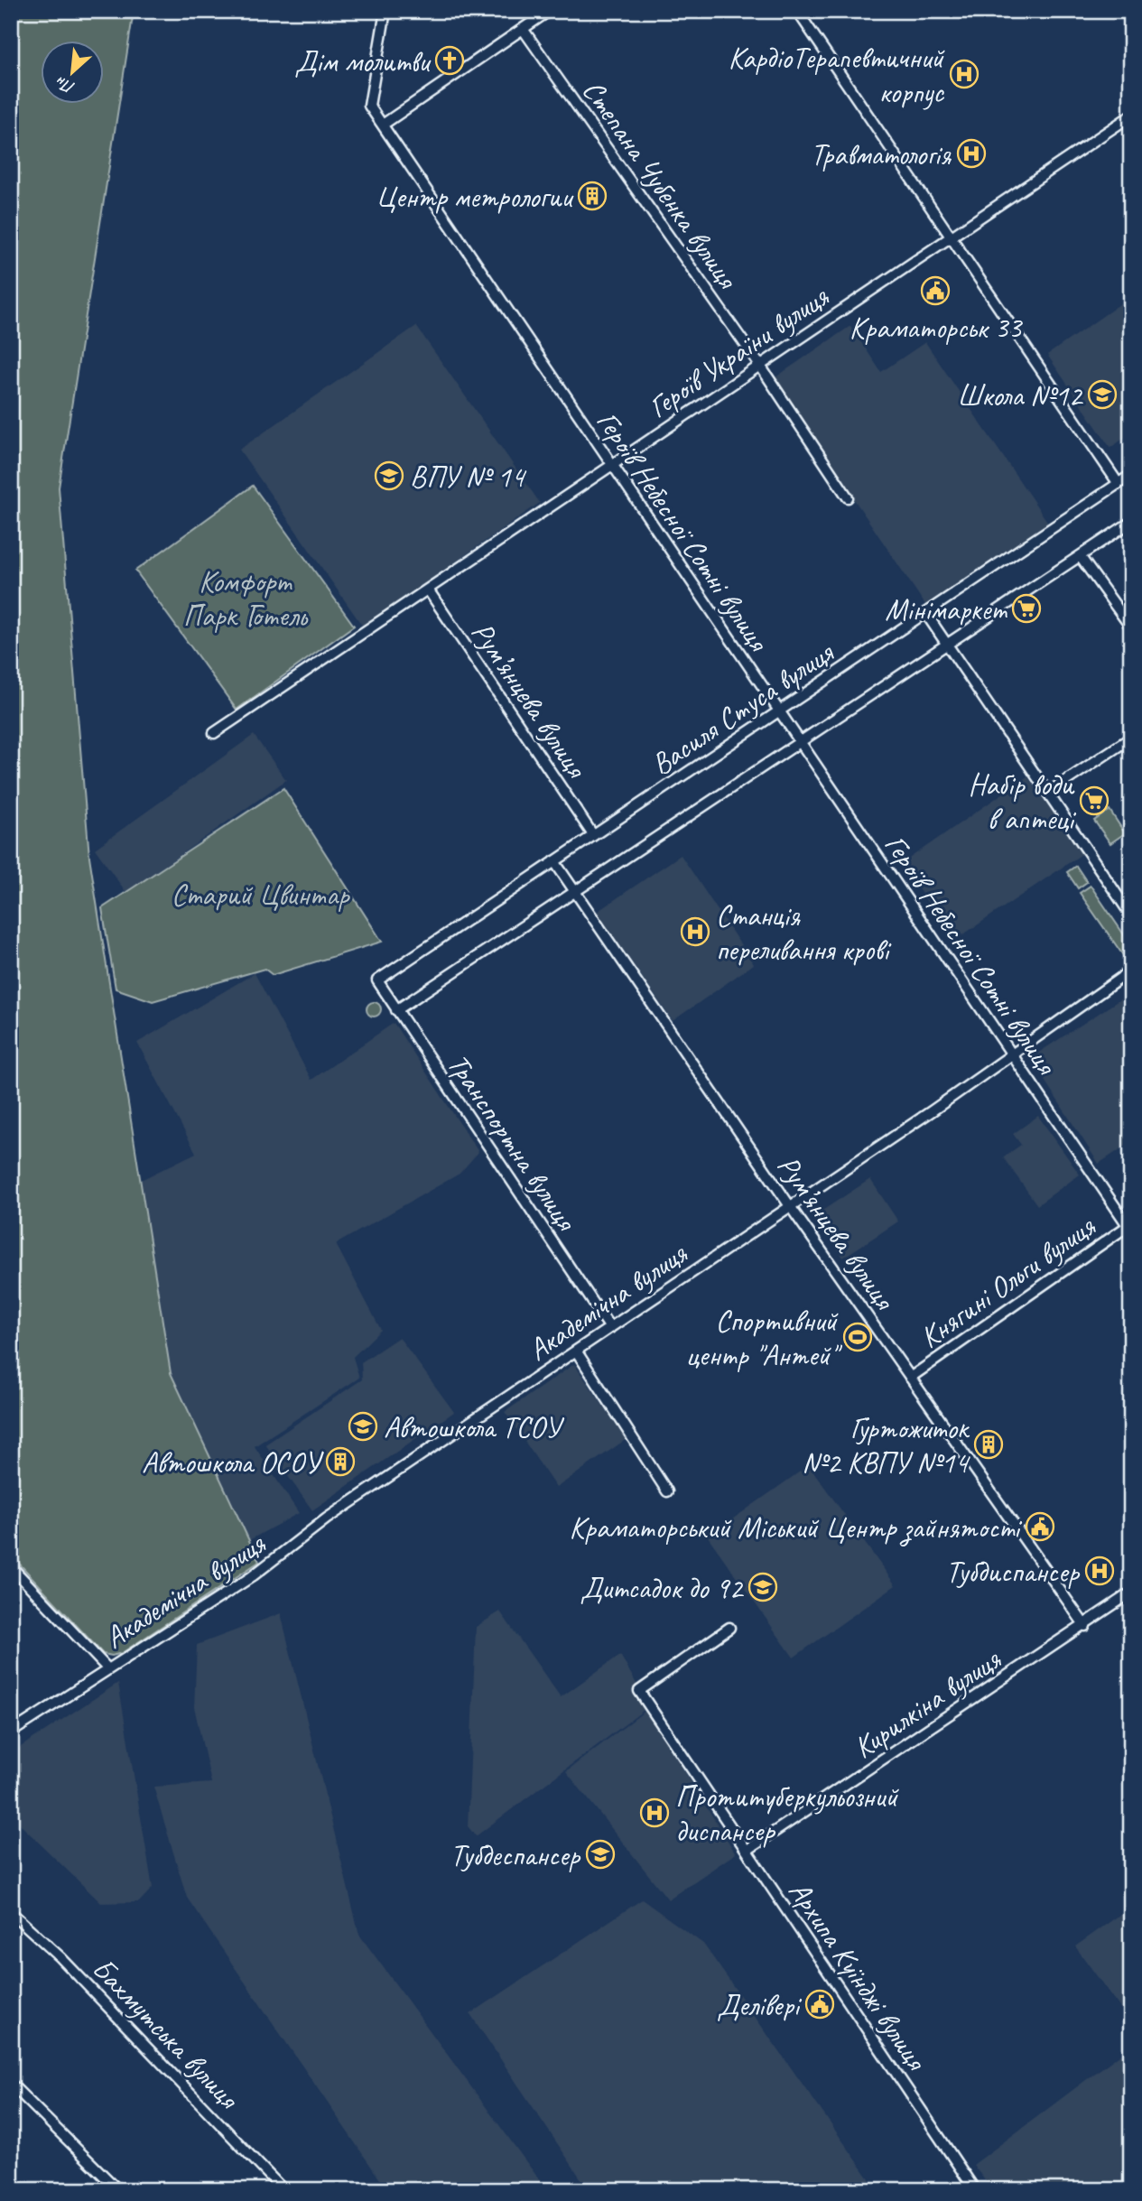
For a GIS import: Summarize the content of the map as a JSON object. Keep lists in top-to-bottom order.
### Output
{
  "streets": {
    "street": [
      "Степана Чубенка вулиця",
      "Героїв України вулиця",
      "Героїв Небесної Сотні вулиця",
      "Рум’янцева вулиця",
      "Василя Стуса вулиця",
      "Транспортна вулиця",
      "Княгині Ольги вулиця",
      "Академічна вулиця",
      "Кирилкіна вулиця",
      "Архипа Куїнджі вулиця",
      "Бахмутська вулиця"
    ]
  },
  "crossings": [
    ["Степана Чубенка вулиця", "Героїв України вулиця"],
    ["Героїв України вулиця", "Героїв Небесної Сотні вулиця"],
    ["Героїв України вулиця", "Рум’янцева вулиця"],
    ["Героїв Небесної Сотні вулиця", "Василя Стуса вулиця"],
    ["Героїв Небесної Сотні вулиця", "Княгині Ольги вулиця"],
    ["Героїв Небесної Сотні вулиця", "Академічна вулиця"],
    ["Рум’янцева вулиця", "Василя Стуса вулиця"],
    ["Рум’янцева вулиця", "Княгині Ольги вулиця"],
    ["Рум’янцева вулиця", "Академічна вулиця"],
    ["Рум’янцева вулиця", "Кирилкіна вулиця"],
    ["Василя Стуса вулиця", "Транспортна вулиця"],
    ["Транспортна вулиця", "Академічна вулиця"],
    ["Кирилкіна вулиця", "Архипа Куїнджі вулиця"]
  ],
  "parks": ["Комфорт Парк Готель", "Старий Цвинтар"],
  "places": {
    "church": ["Дім молитви"],
    "hospital": [
      "КардіоТерапевтичний корпус",
      "Травматологія",
      "Станція переливання крові",
      "Тубдиспансер",
      "Протитуберкульозний диспансер"
    ],
    "building": ["Центр метрологии", "Гуртожиток №2 КВПУ №14", "Автошкола ОСОУ"],
    "public building": ["Краматорськ 33", "Краматорський Міський Центр зайнятості", "Делівері"],
    "school or university": [
      "Школа №12",
      "ВПУ № 14",
      "Автошкола ТСОУ",
      "Дитсадок до 92",
      "Тубдеспансер"
    ],
    "supermarket": ["Мінімаркет", "Набір води в аптеці"],
    "sports": ["Спортивний центр \"Антей\""]
  },
  "north": "bottom left"
}
